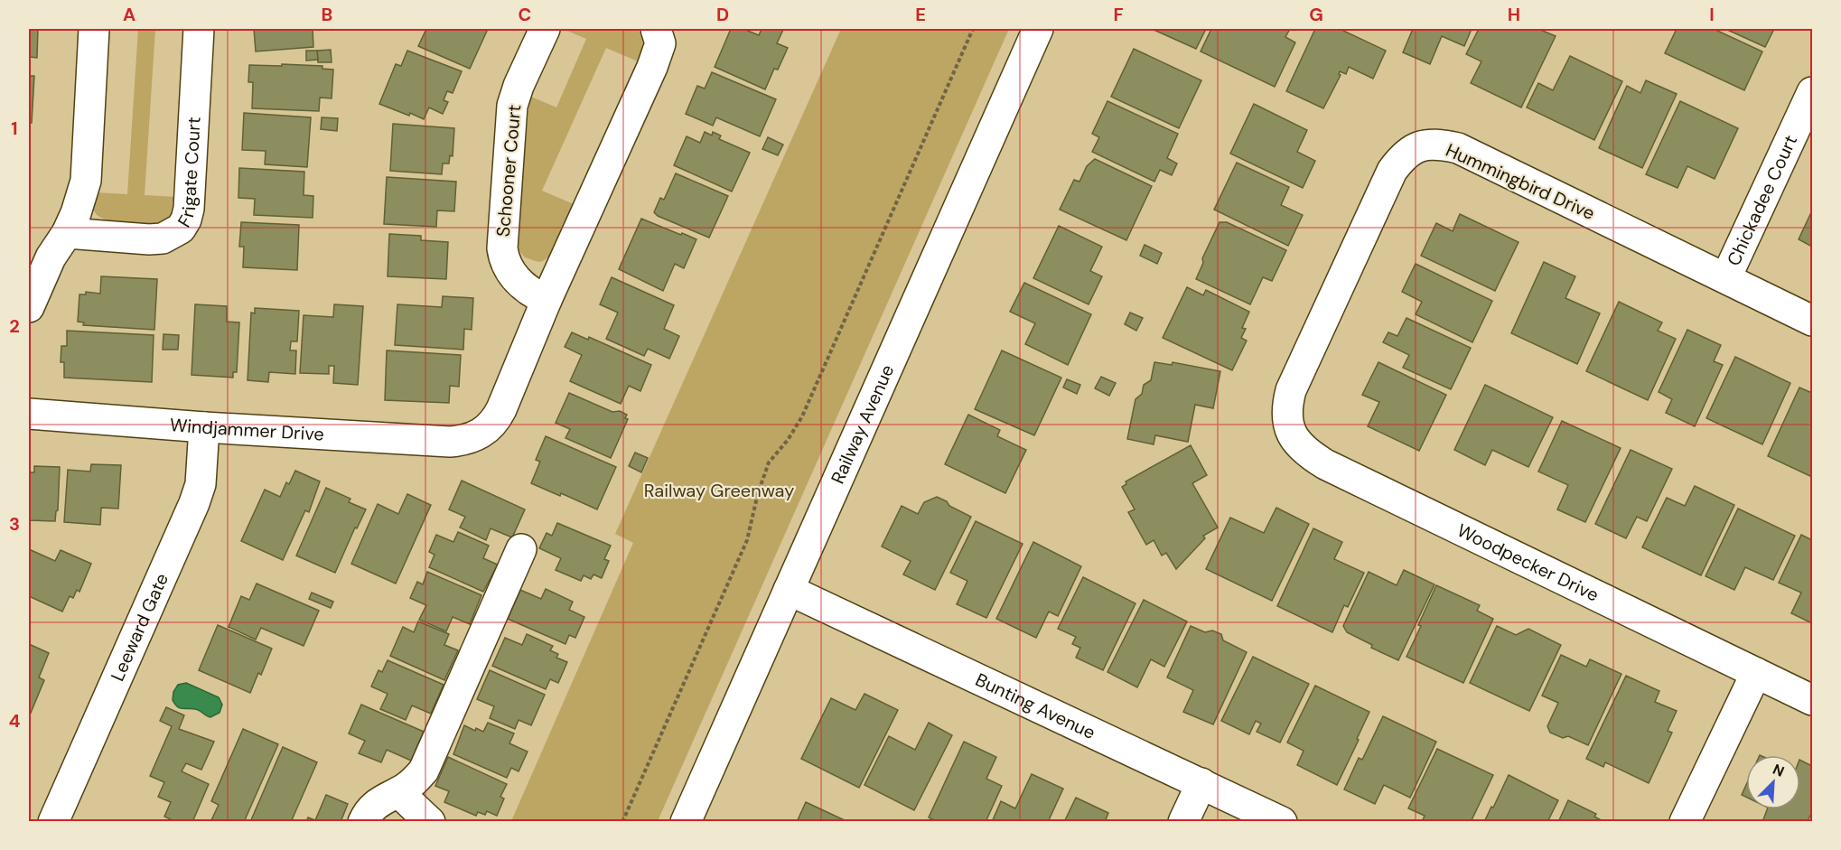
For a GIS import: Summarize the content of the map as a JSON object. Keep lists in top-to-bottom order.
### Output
{
  "streets": {
    "street": [
      "Frigate Court",
      "Schooner Court",
      "Hummingbird Drive",
      "Chickadee Court",
      "Railway Avenue",
      "Windjammer Drive",
      "Woodpecker Drive",
      "Leeward Gate",
      "Bunting Avenue"
    ]
  },
  "crossings": [
    ["Schooner Court", "Windjammer Drive"],
    ["Hummingbird Drive", "Chickadee Court"],
    ["Hummingbird Drive", "Woodpecker Drive"],
    ["Railway Avenue", "Bunting Avenue"],
    ["Windjammer Drive", "Leeward Gate"]
  ],
  "parks": ["Railway Greenway"],
  "north": "top right",
  "grid": {
    "columns": [
      "A",
      "B",
      "C",
      "D",
      "E",
      "F",
      "G",
      "H",
      "I"
    ],
    "rows": [
      "1",
      "2",
      "3",
      "4"
    ]
  }
}
